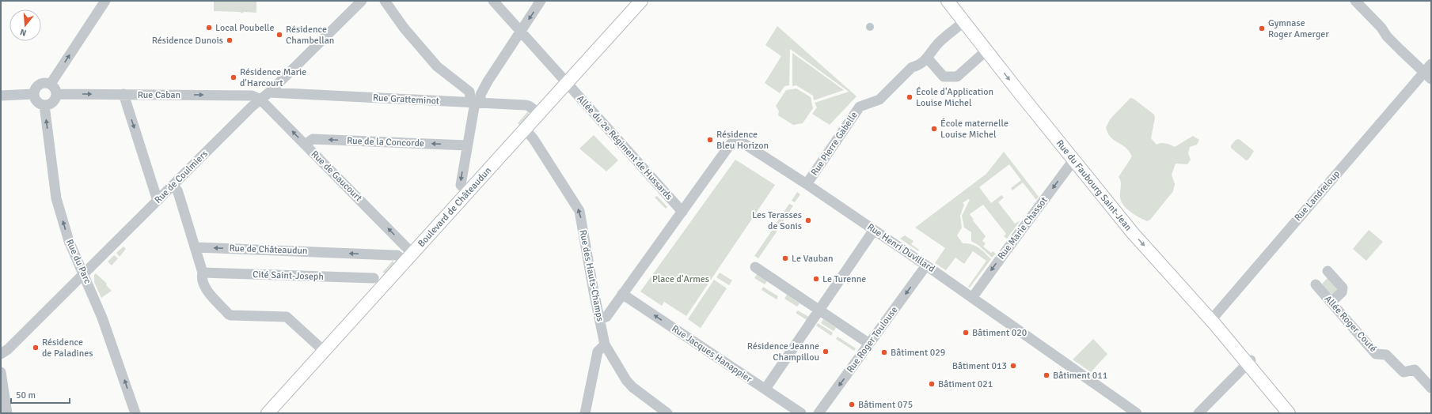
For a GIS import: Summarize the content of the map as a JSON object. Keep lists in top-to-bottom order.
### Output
{
  "streets": {
    "main road": ["Rue du Faubourg Saint-Jean", "Boulevard de Châteaudun"],
    "street": [
      "Rue Caban",
      "Rue Gratteminot",
      "Rue de la Concorde",
      "Rue Pierre Gabelle",
      "Allée du 2e Régiment de Hussards",
      "Rue de Gaucourt",
      "Rue de Coulmiers",
      "Rue Landreloup",
      "Rue Marie Chassot",
      "Rue Henri Duvillard",
      "Rue de Châteaudun",
      "Rue du Parc",
      "Cité Saint-Joseph",
      "Rue des Hauts-Champs",
      "Allée Roger Couté",
      "Rue Roger Toulouse",
      "Rue Jacques Hanappier"
    ]
  },
  "crossings": [
    ["Rue Caban", "Rue de Gaucourt"],
    ["Rue Caban", "Rue de Coulmiers"],
    ["Rue Caban", "Rue du Parc"],
    ["Rue Gratteminot", "Rue de Coulmiers"],
    ["Rue Gratteminot", "Boulevard de Châteaudun"],
    ["Rue de la Concorde", "Rue de Gaucourt"],
    ["Rue Pierre Gabelle", "Rue du Faubourg Saint-Jean"],
    ["Rue Pierre Gabelle", "Rue Henri Duvillard"],
    ["Allée du 2e Régiment de Hussards", "Boulevard de Châteaudun"],
    ["Allée du 2e Régiment de Hussards", "Rue Henri Duvillard"],
    ["Rue de Gaucourt", "Rue de Coulmiers"],
    ["Rue de Gaucourt", "Boulevard de Châteaudun"],
    ["Rue de Gaucourt", "Rue de Châteaudun"],
    ["Rue de Coulmiers", "Rue du Parc"],
    ["Rue du Faubourg Saint-Jean", "Rue Landreloup"],
    ["Rue du Faubourg Saint-Jean", "Rue Marie Chassot"],
    ["Boulevard de Châteaudun", "Rue de Châteaudun"],
    ["Boulevard de Châteaudun", "Rue des Hauts-Champs"],
    ["Rue Marie Chassot", "Rue Henri Duvillard"],
    ["Rue Henri Duvillard", "Rue Roger Toulouse"]
  ],
  "one_way": [
    "Rue Caban",
    "Rue de la Concorde",
    "Rue de Gaucourt",
    "Rue du Faubourg Saint-Jean",
    "Rue Marie Chassot",
    "Rue de Châteaudun",
    "Rue du Parc",
    "Rue des Hauts-Champs",
    "Rue Jacques Hanappier"
  ],
  "parks": ["Place d'Armes"],
  "places": [
    "Local Poubelle",
    "Gymnase Roger Amerger",
    "Résidence Chambellan",
    "Résidence Dunois",
    "Résidence Marie d'Harcourt",
    "École d'Application Louise Michel",
    "École maternelle Louise Michel",
    "Résidence Bleu Horizon",
    "Les Terasses de Sonis",
    "Le Vauban",
    "Le Turenne",
    "Bâtiment 020",
    "Résidence de Paladines",
    "Résidence Jeanne Champillou",
    "Bâtiment 029",
    "Bâtiment 013",
    "Bâtiment 011",
    "Bâtiment 021",
    "Bâtiment 075"
  ],
  "scale_bar": "50 m",
  "north": "bottom"
}
